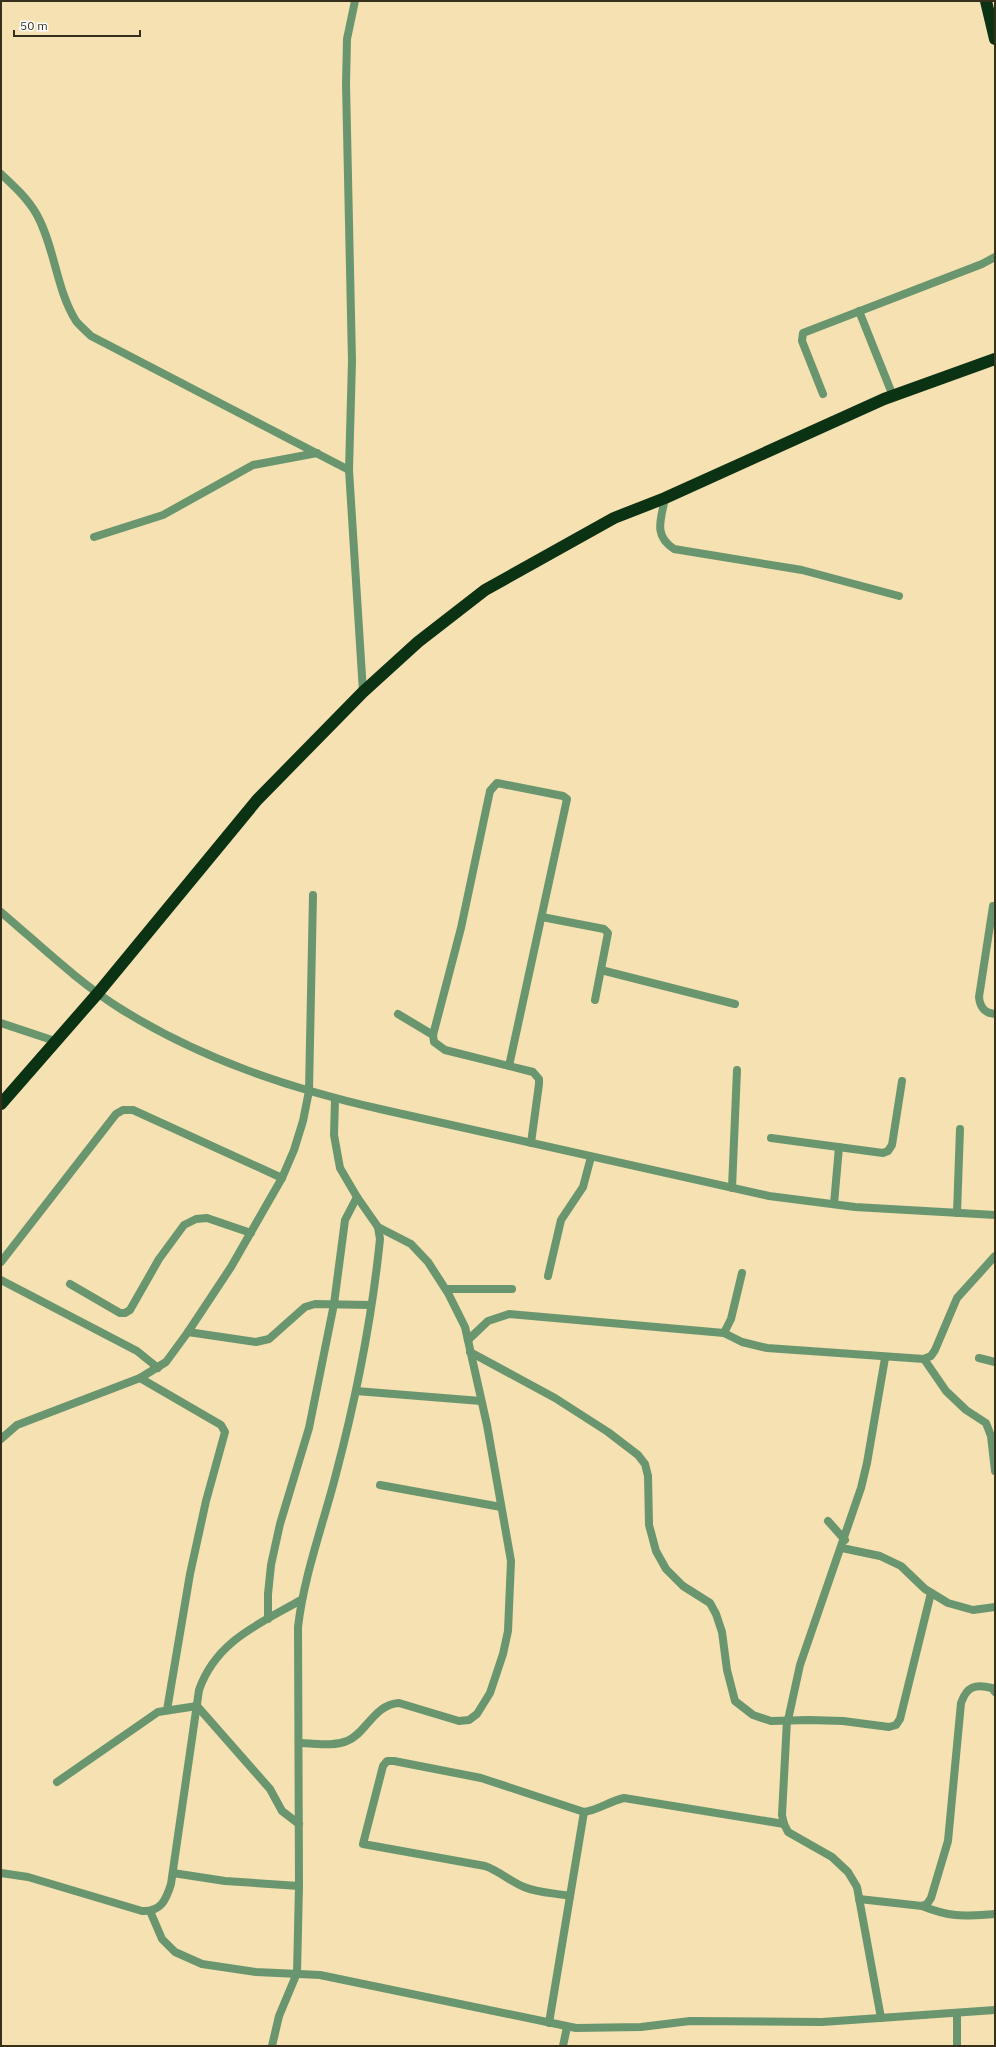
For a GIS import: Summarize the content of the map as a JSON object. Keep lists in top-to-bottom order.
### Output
{
  "scale_bar": "50 m"
}
